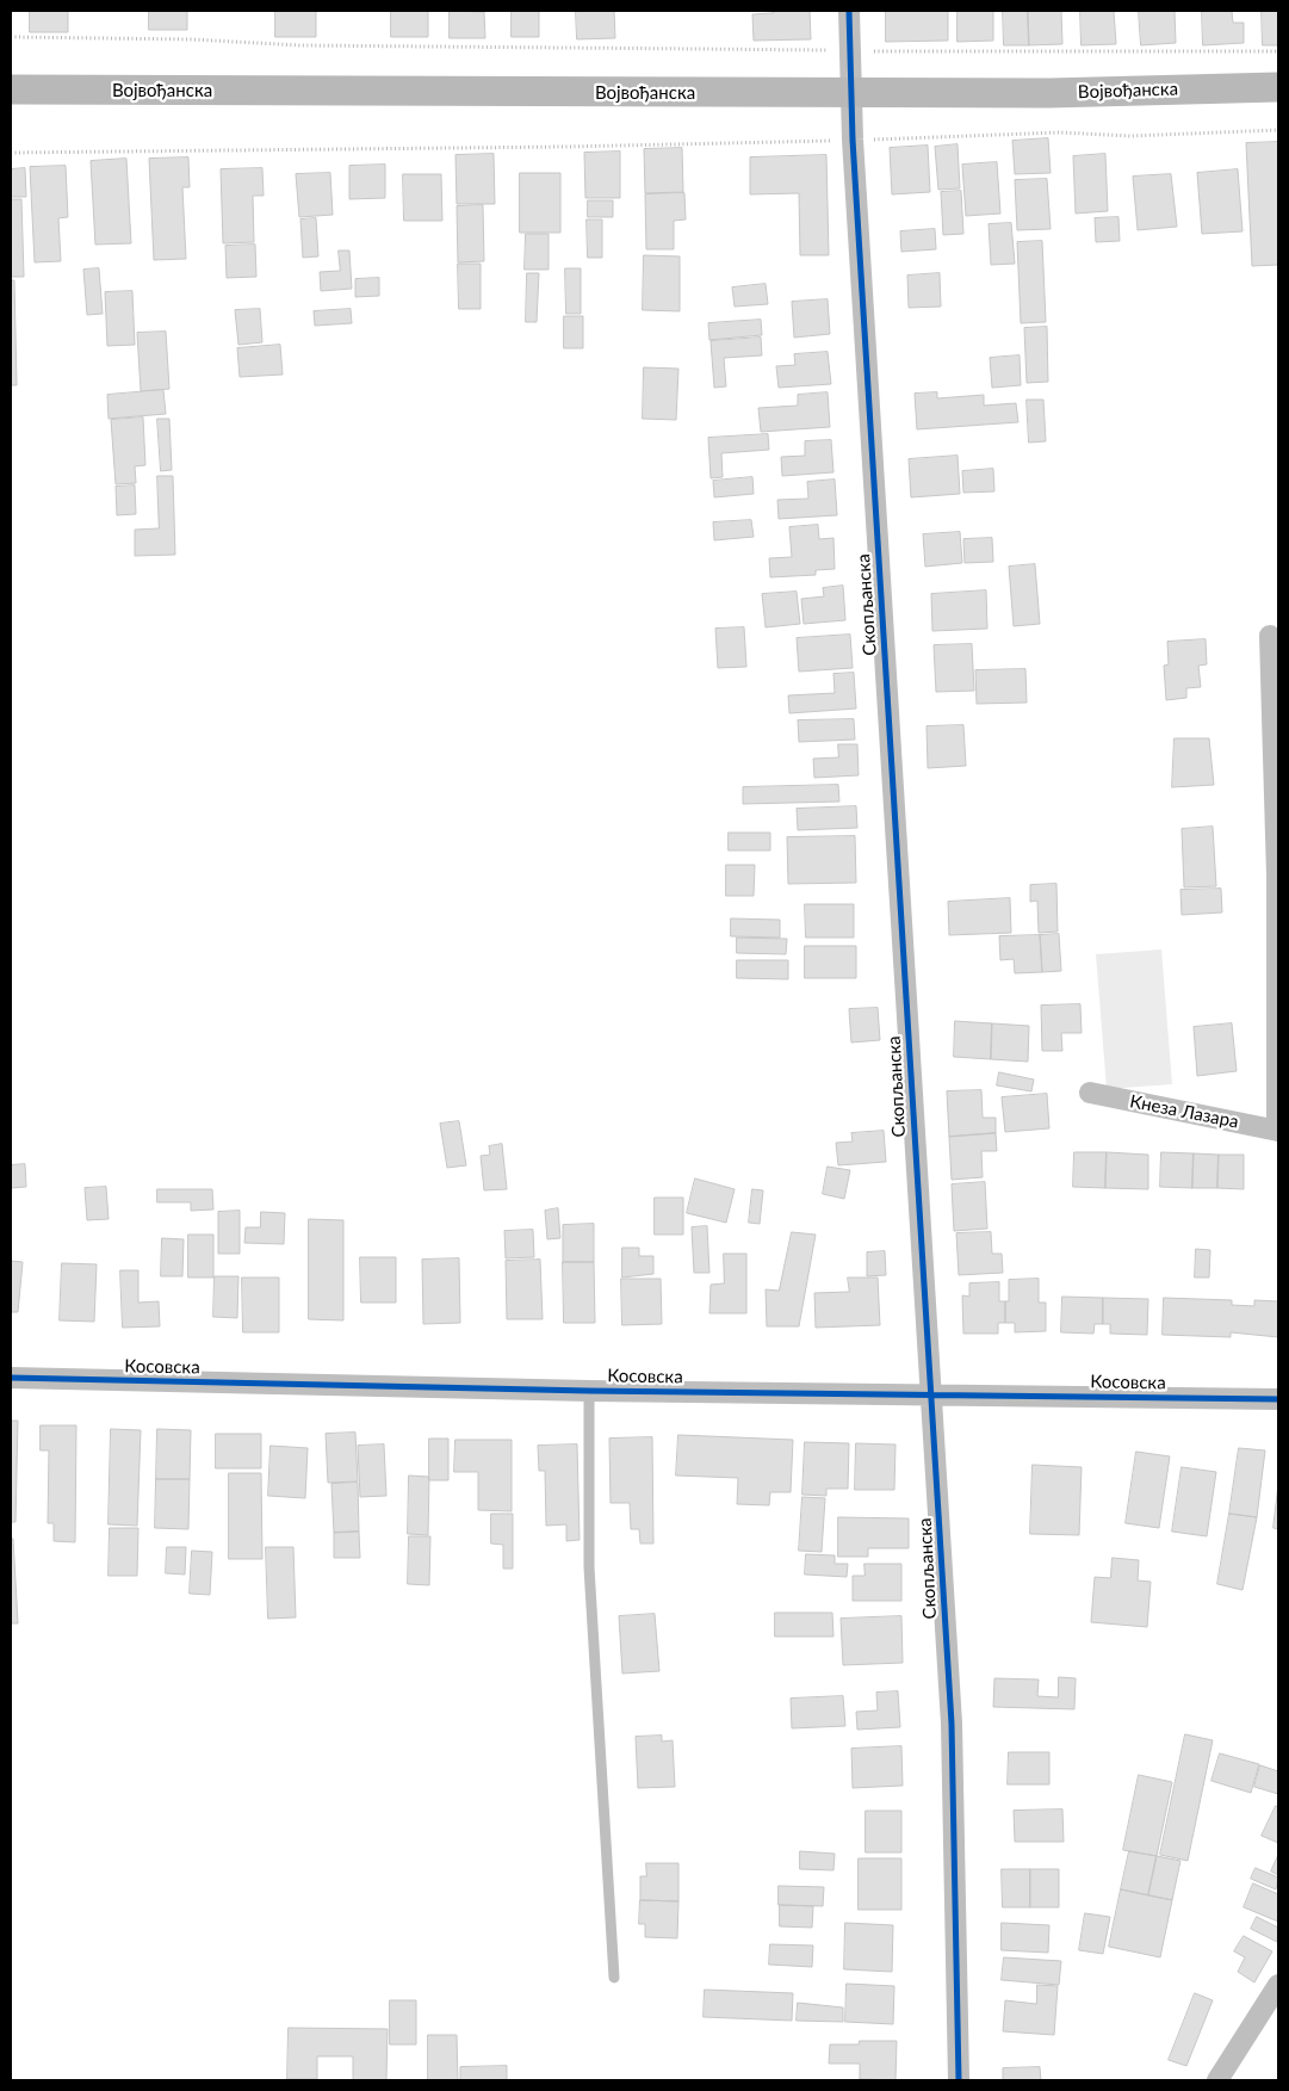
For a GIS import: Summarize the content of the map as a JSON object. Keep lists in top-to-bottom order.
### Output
{
  "streets": {
    "main road": ["Војвођанска"],
    "street": ["Скопљанска", "Кнеза Лазара", "Косовска"]
  },
  "crossings": [
    ["Војвођанска", "Скопљанска"],
    ["Скопљанска", "Косовска"]
  ]
}
